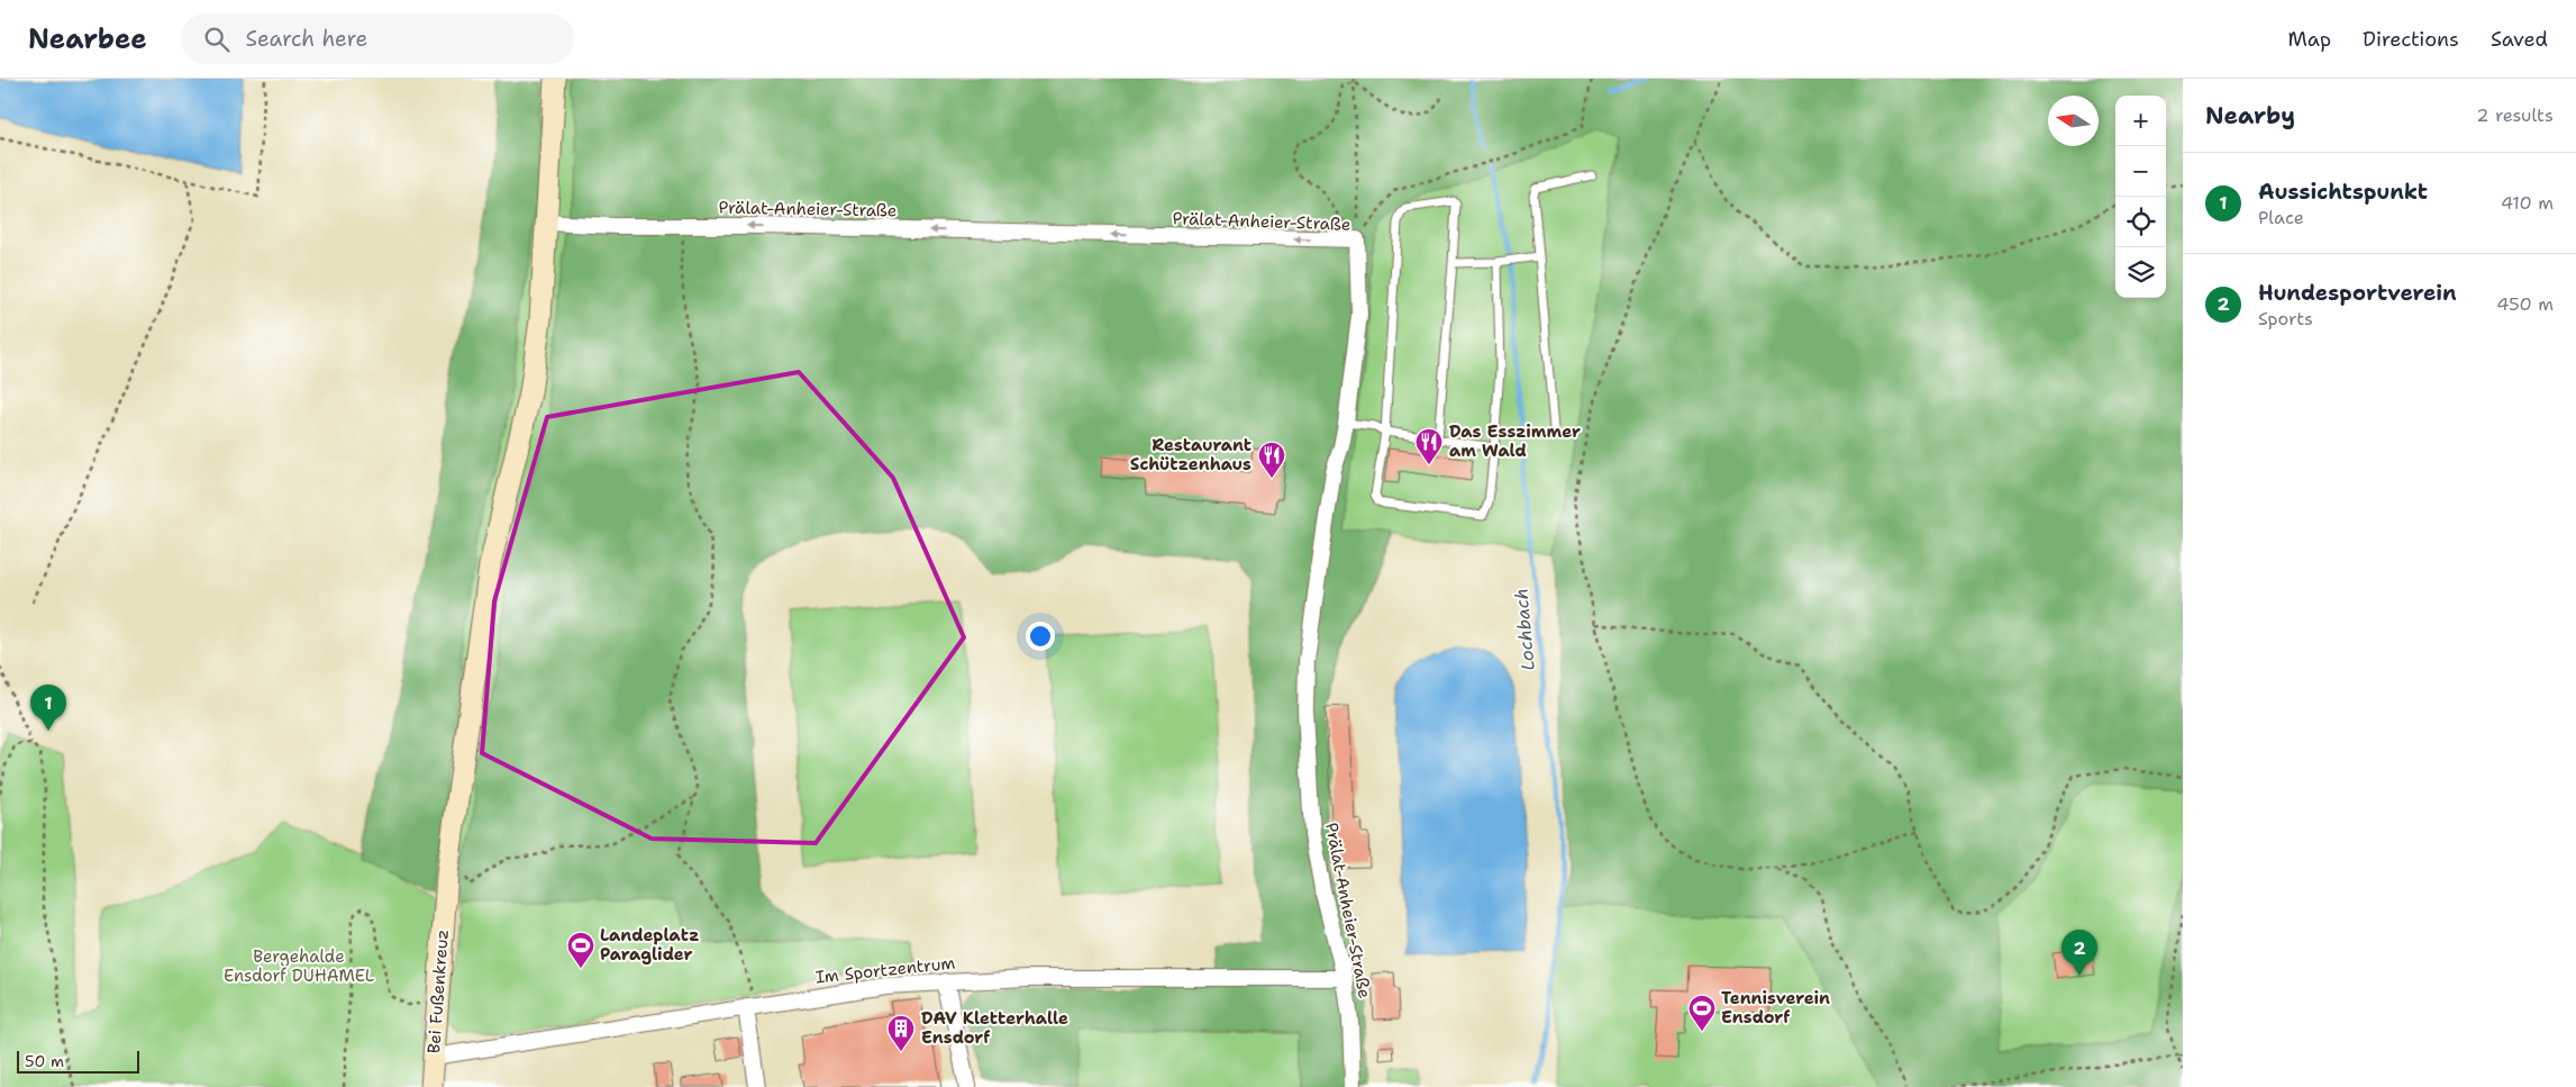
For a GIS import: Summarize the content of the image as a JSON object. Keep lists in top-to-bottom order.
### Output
{
  "streets": {
    "street": ["Prälat-Anheier-Straße", "Im Sportzentrum", "Bei Fußenkreuz"]
  },
  "crossings": [
    ["Prälat-Anheier-Straße", "Im Sportzentrum"],
    ["Prälat-Anheier-Straße", "Bei Fußenkreuz"],
    ["Im Sportzentrum", "Bei Fußenkreuz"]
  ],
  "one_way": ["Prälat-Anheier-Straße"],
  "water": ["Lochbach"],
  "parks": ["Bergehalde Ensdorf DUHAMEL"],
  "places": {
    "restaurant": ["Das Esszimmer am Wald", "Restaurant Schützenhaus"],
    "sports": ["Landeplatz Paraglider", "Tennisverein Ensdorf"],
    "building": ["DAV Kletterhalle Ensdorf"]
  },
  "scale_bar": "50 m",
  "north": "left",
  "page": {
    "header": "Nearbee",
    "search": "Search here",
    "nav": ["Map", "Directions", "Saved"],
    "heading": ["Nearby", "2 results"],
    "map_buttons": ["+", "−"],
    "list": [
      {
        "mark": "1",
        "name": "Aussichtspunkt",
        "note": "Place",
        "value": "410 m"
      },
      {
        "mark": "2",
        "name": "Hundesportverein",
        "note": "Sports",
        "value": "450 m"
      }
    ],
    "pins": ["1", "2"],
    "scale": "50 m"
  }
}
